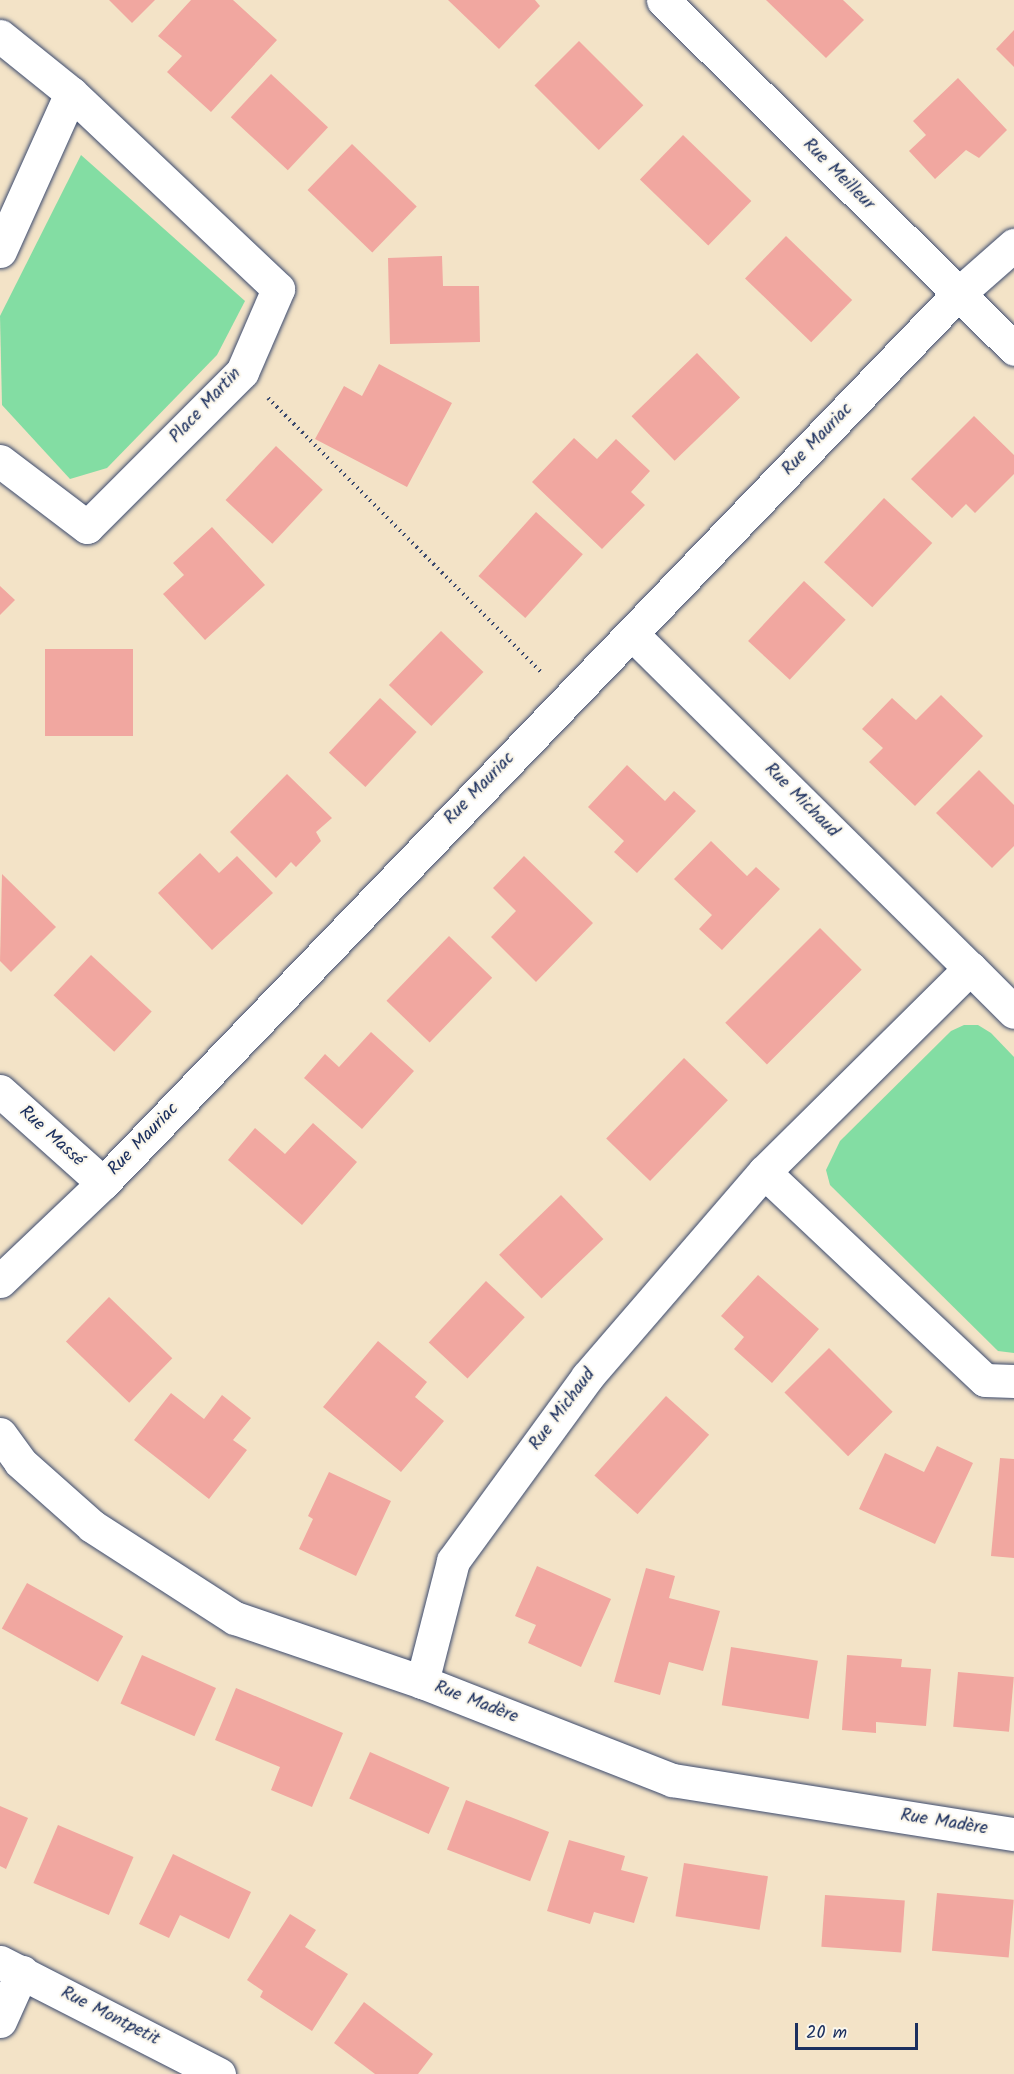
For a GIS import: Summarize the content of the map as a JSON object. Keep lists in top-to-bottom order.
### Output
{
  "streets": {
    "street": [
      "Rue Meilleur",
      "Place Martin",
      "Rue Mauriac",
      "Rue Michaud",
      "Rue Massé",
      "Rue Madère",
      "Rue Montpetit"
    ]
  },
  "crossings": [
    ["Rue Meilleur", "Rue Mauriac"],
    ["Rue Mauriac", "Rue Michaud"],
    ["Rue Mauriac", "Rue Massé"],
    ["Rue Michaud", "Rue Madère"]
  ],
  "scale_bar": "20 m"
}
